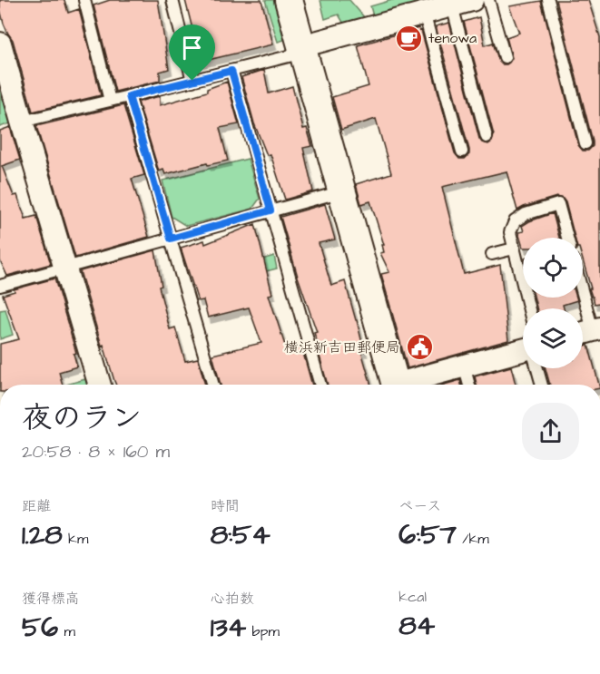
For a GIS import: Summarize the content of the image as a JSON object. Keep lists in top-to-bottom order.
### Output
{
  "places": {
    "cafe": ["tenowa"],
    "public building": ["横浜新吉田郵便局"]
  },
  "page": {
    "heading": ["夜のラン", "20:58 · 8 × 160 m"],
    "stats": [
      ["距離", "1.28 km"],
      ["時間", "8:54"],
      ["ペース", "6:57 /km"],
      ["獲得標高", "56 m"],
      ["心拍数", "134 bpm"],
      ["kcal", "84"]
    ]
  }
}
